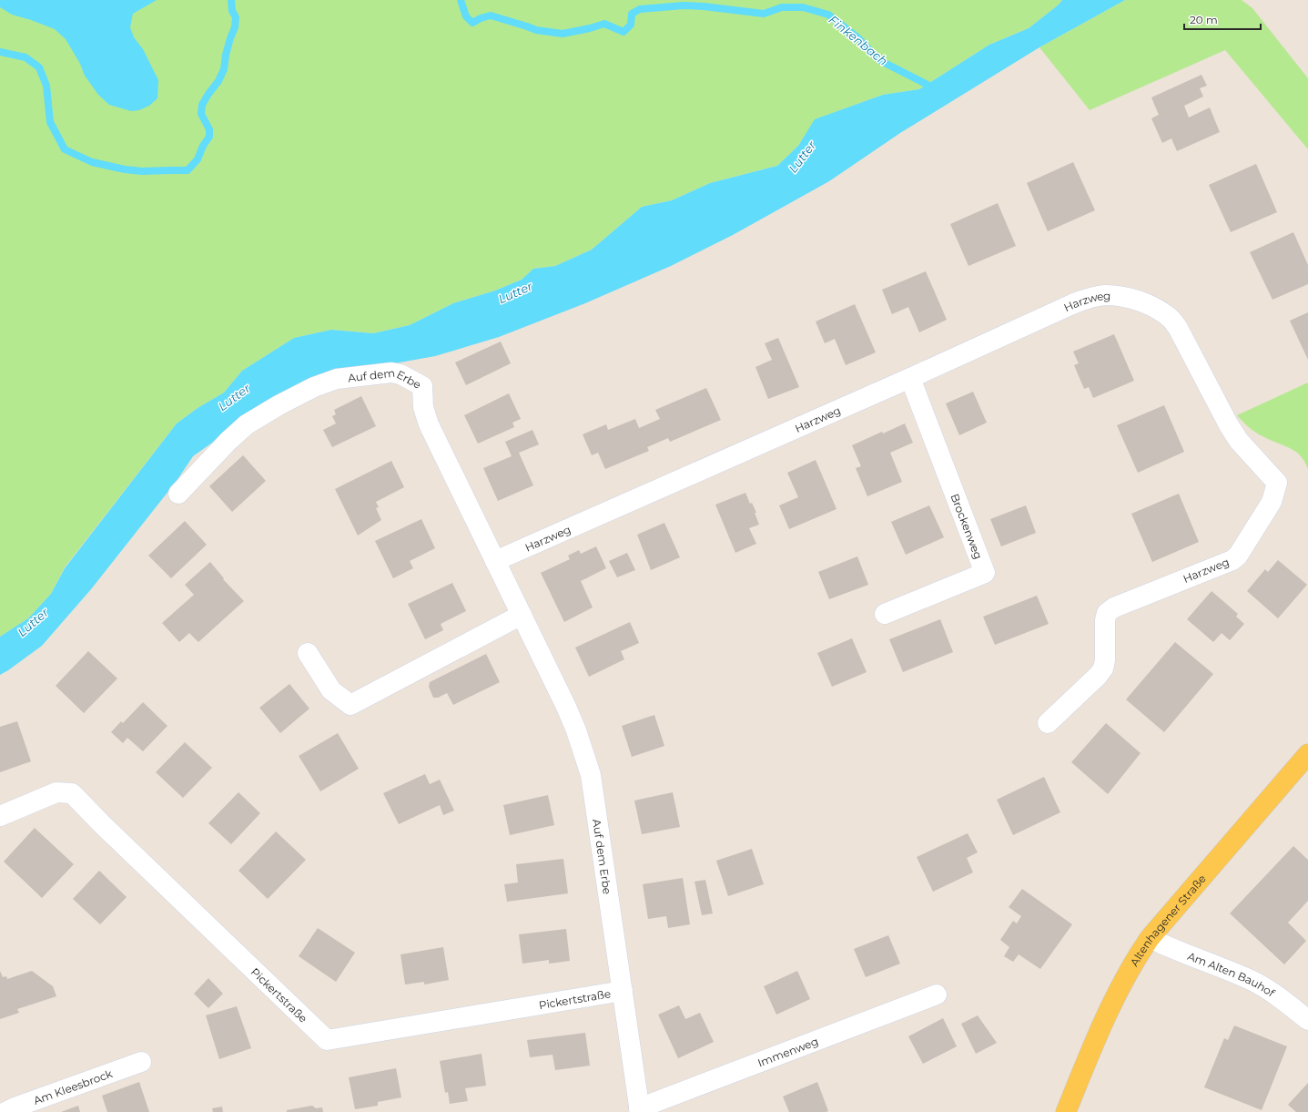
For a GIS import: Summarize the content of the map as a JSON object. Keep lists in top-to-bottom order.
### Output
{
  "streets": {
    "main road": ["Altenhagener Straße"],
    "street": [
      "Harzweg",
      "Auf dem Erbe",
      "Brockenweg",
      "Am Alten Bauhof",
      "Pickertstraße",
      "Immenweg",
      "Am Kleesbrock"
    ]
  },
  "crossings": [
    ["Harzweg", "Auf dem Erbe"],
    ["Harzweg", "Brockenweg"],
    ["Auf dem Erbe", "Pickertstraße"],
    ["Auf dem Erbe", "Immenweg"],
    ["Altenhagener Straße", "Am Alten Bauhof"]
  ],
  "water": ["Finkenbach", "Lutter"],
  "scale_bar": "20 m"
}
